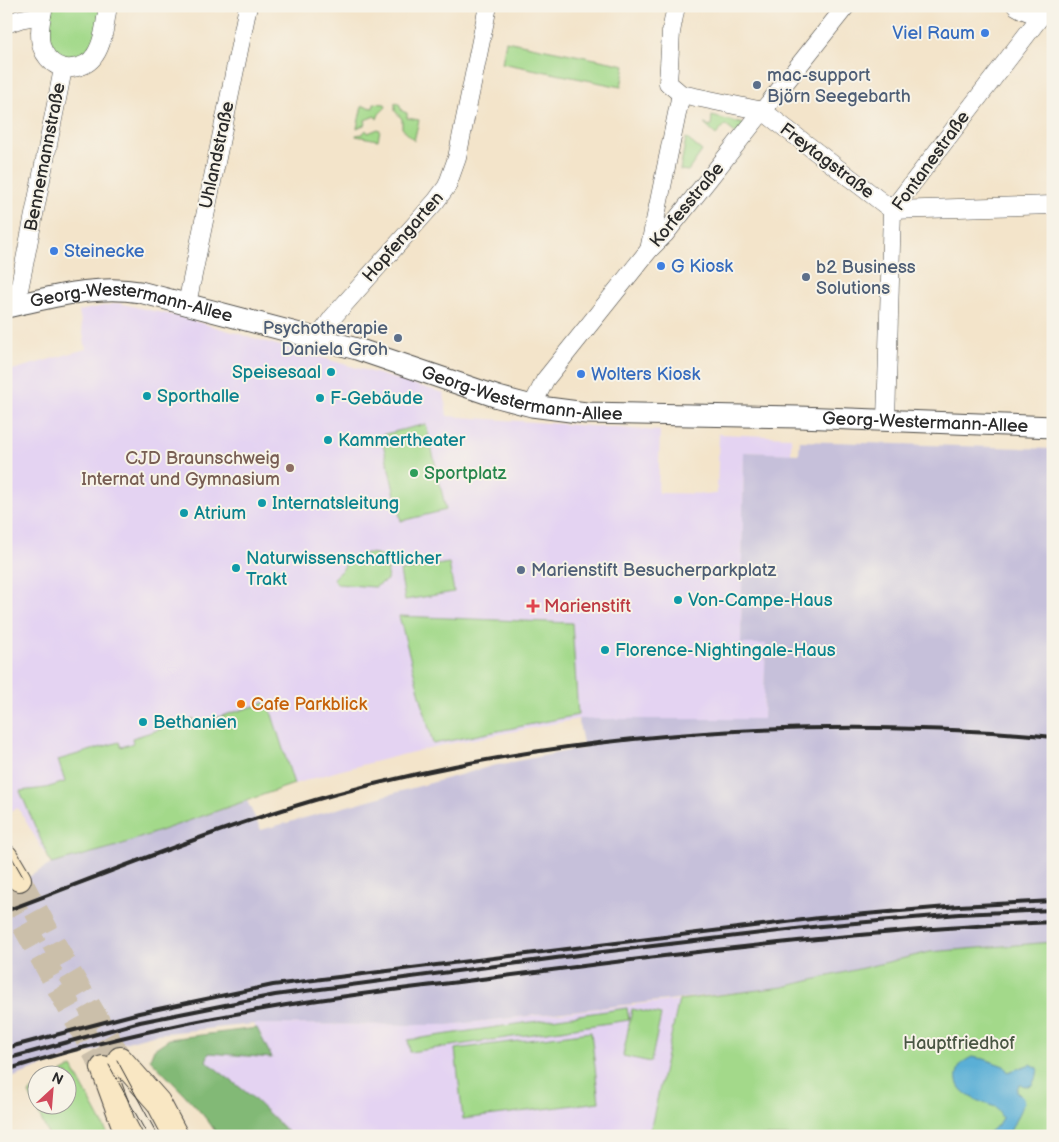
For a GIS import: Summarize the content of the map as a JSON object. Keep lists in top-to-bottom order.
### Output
{
  "streets": {
    "street": [
      "Uhlandstraße",
      "Bennemannstraße",
      "Freytagstraße",
      "Fontanestraße",
      "Korfesstraße",
      "Hopfengarten",
      "Georg-Westermann-Allee"
    ]
  },
  "crossings": [
    ["Uhlandstraße", "Georg-Westermann-Allee"],
    ["Bennemannstraße", "Georg-Westermann-Allee"],
    ["Freytagstraße", "Fontanestraße"],
    ["Freytagstraße", "Korfesstraße"],
    ["Fontanestraße", "Georg-Westermann-Allee"],
    ["Korfesstraße", "Georg-Westermann-Allee"],
    ["Hopfengarten", "Georg-Westermann-Allee"]
  ],
  "parks": ["Hauptfriedhof"],
  "places": {
    "other": [
      "Viel Raum",
      "mac-support Björn Seegebarth",
      "Steinecke",
      "G Kiosk",
      "b2 Business Solutions",
      "Psychotherapie Daniela Groh",
      "Speisesaal",
      "Wolters Kiosk",
      "Sporthalle",
      "F-Gebäude",
      "Kammertheater",
      "CJD Braunschweig Internat und Gymnasium",
      "Sportplatz",
      "Internatsleitung",
      "Atrium",
      "Naturwissenschaftlicher Trakt",
      "Marienstift Besucherparkplatz",
      "Von-Campe-Haus",
      "Florence-Nightingale-Haus",
      "Cafe Parkblick",
      "Bethanien"
    ],
    "health": ["Marienstift"]
  },
  "north": "top right"
}
